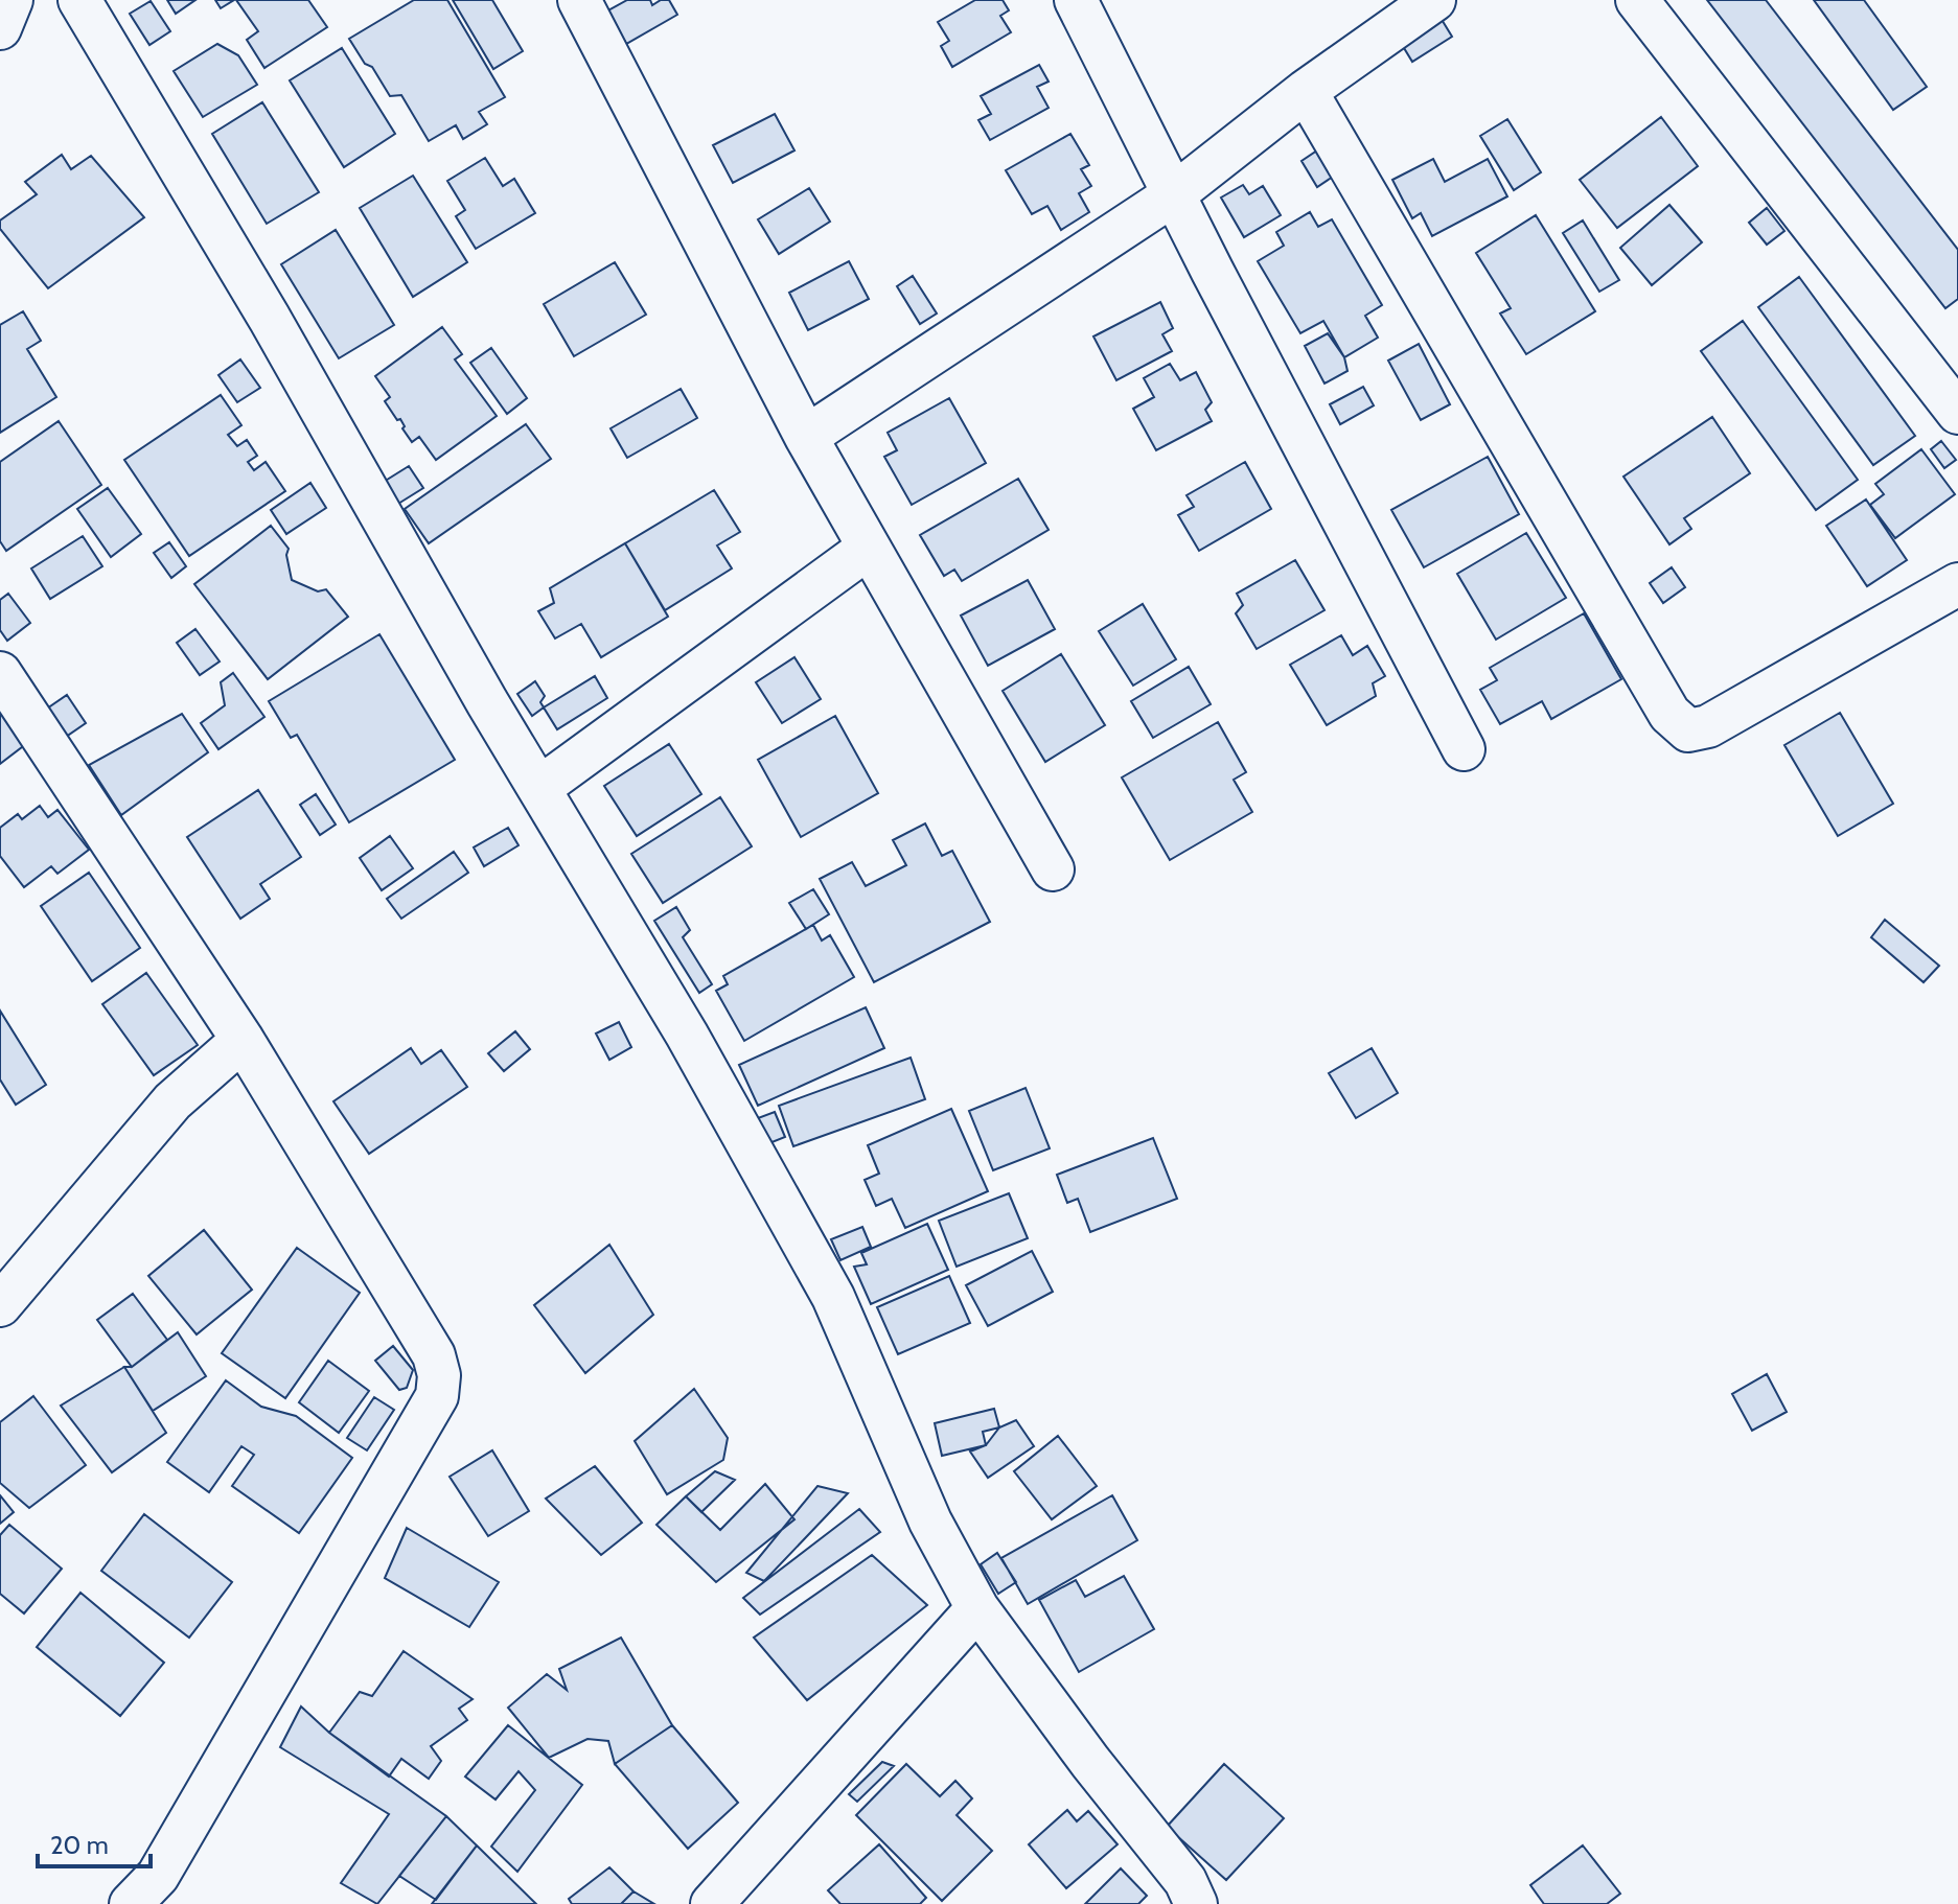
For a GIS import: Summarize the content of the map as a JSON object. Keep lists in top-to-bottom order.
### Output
{
  "scale_bar": "20 m"
}
